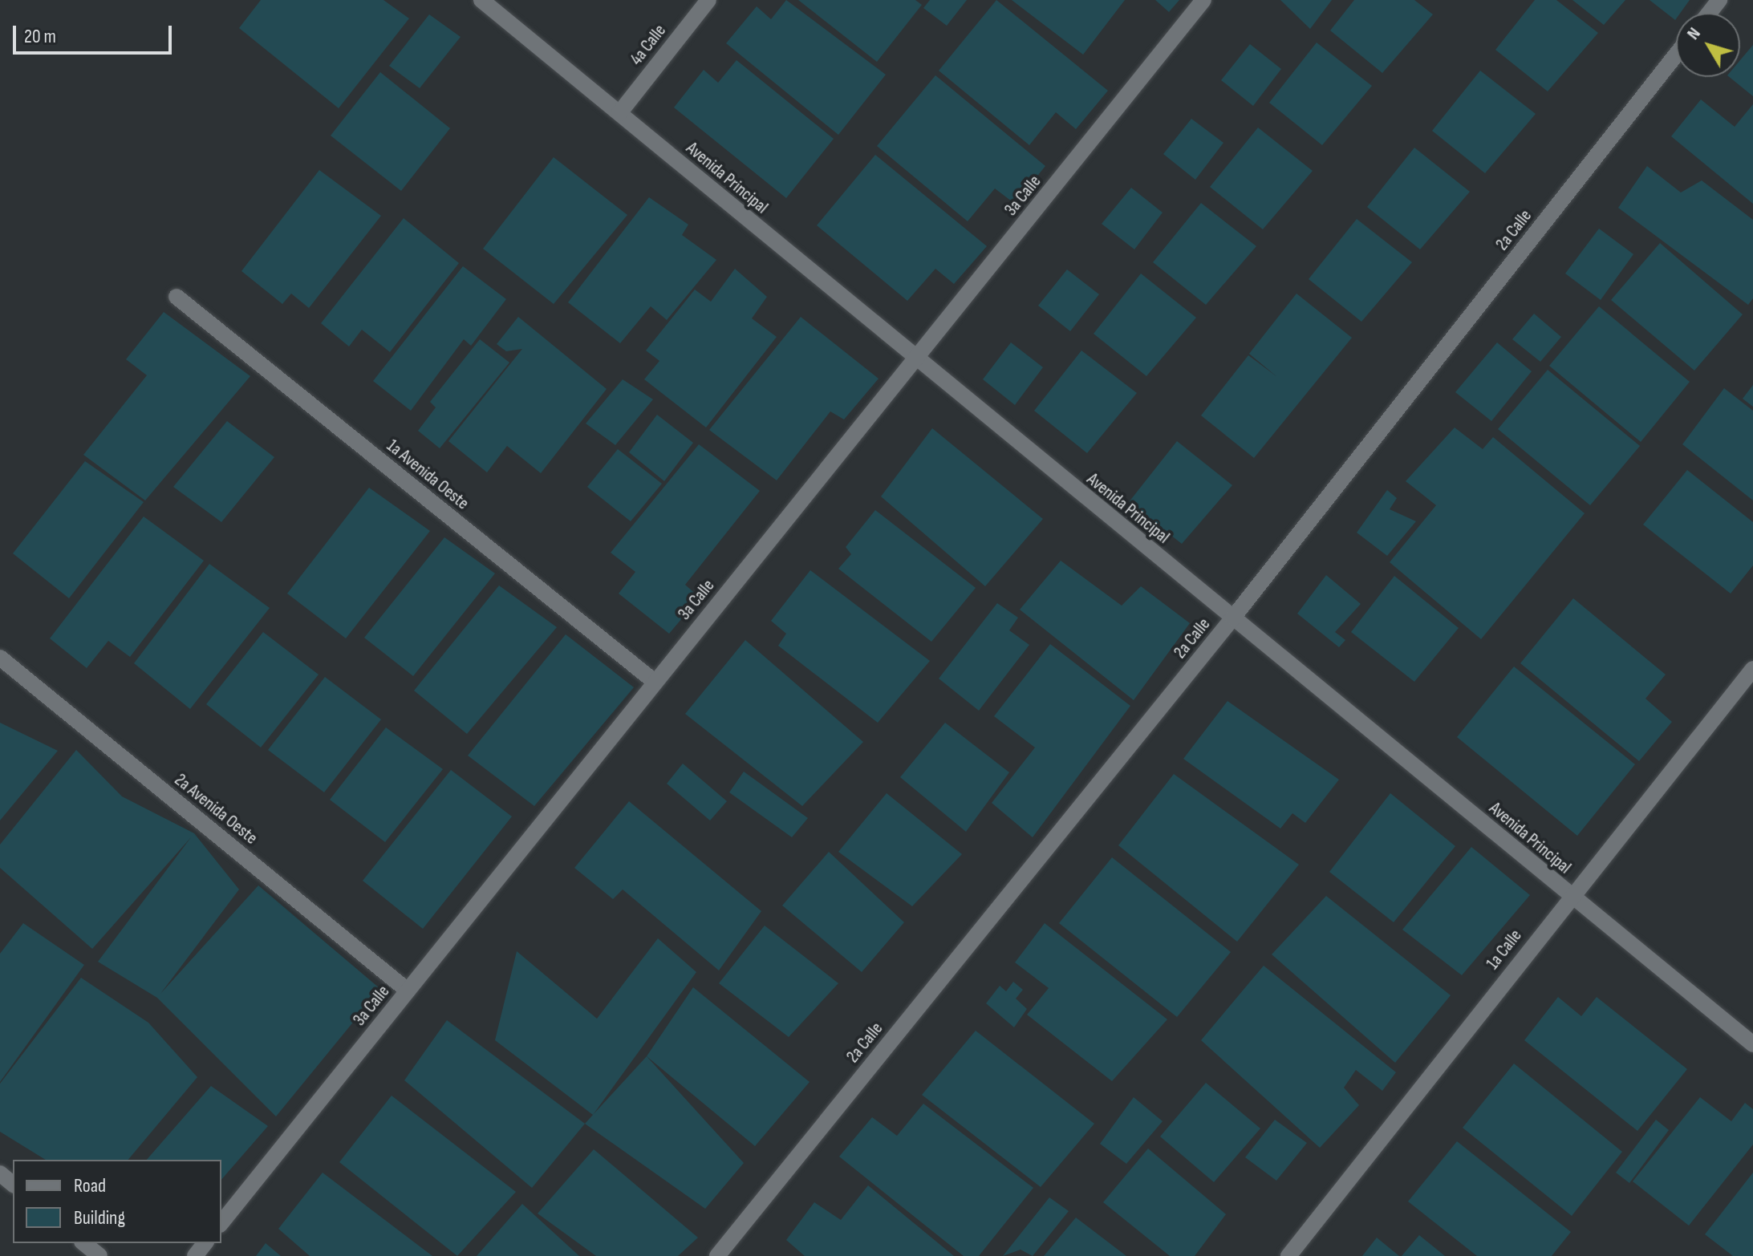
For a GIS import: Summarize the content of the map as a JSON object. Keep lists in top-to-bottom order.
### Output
{
  "streets": {
    "street": [
      "4a Calle",
      "Avenida Principal",
      "3a Calle",
      "2a Calle",
      "1a Avenida Oeste",
      "2a Avenida Oeste",
      "1a Calle"
    ]
  },
  "crossings": [
    ["4a Calle", "Avenida Principal"],
    ["Avenida Principal", "3a Calle"],
    ["Avenida Principal", "2a Calle"],
    ["Avenida Principal", "1a Calle"],
    ["3a Calle", "1a Avenida Oeste"],
    ["3a Calle", "2a Avenida Oeste"]
  ],
  "legend": ["Road", "Building"],
  "scale_bar": "20 m",
  "north": "top left"
}
